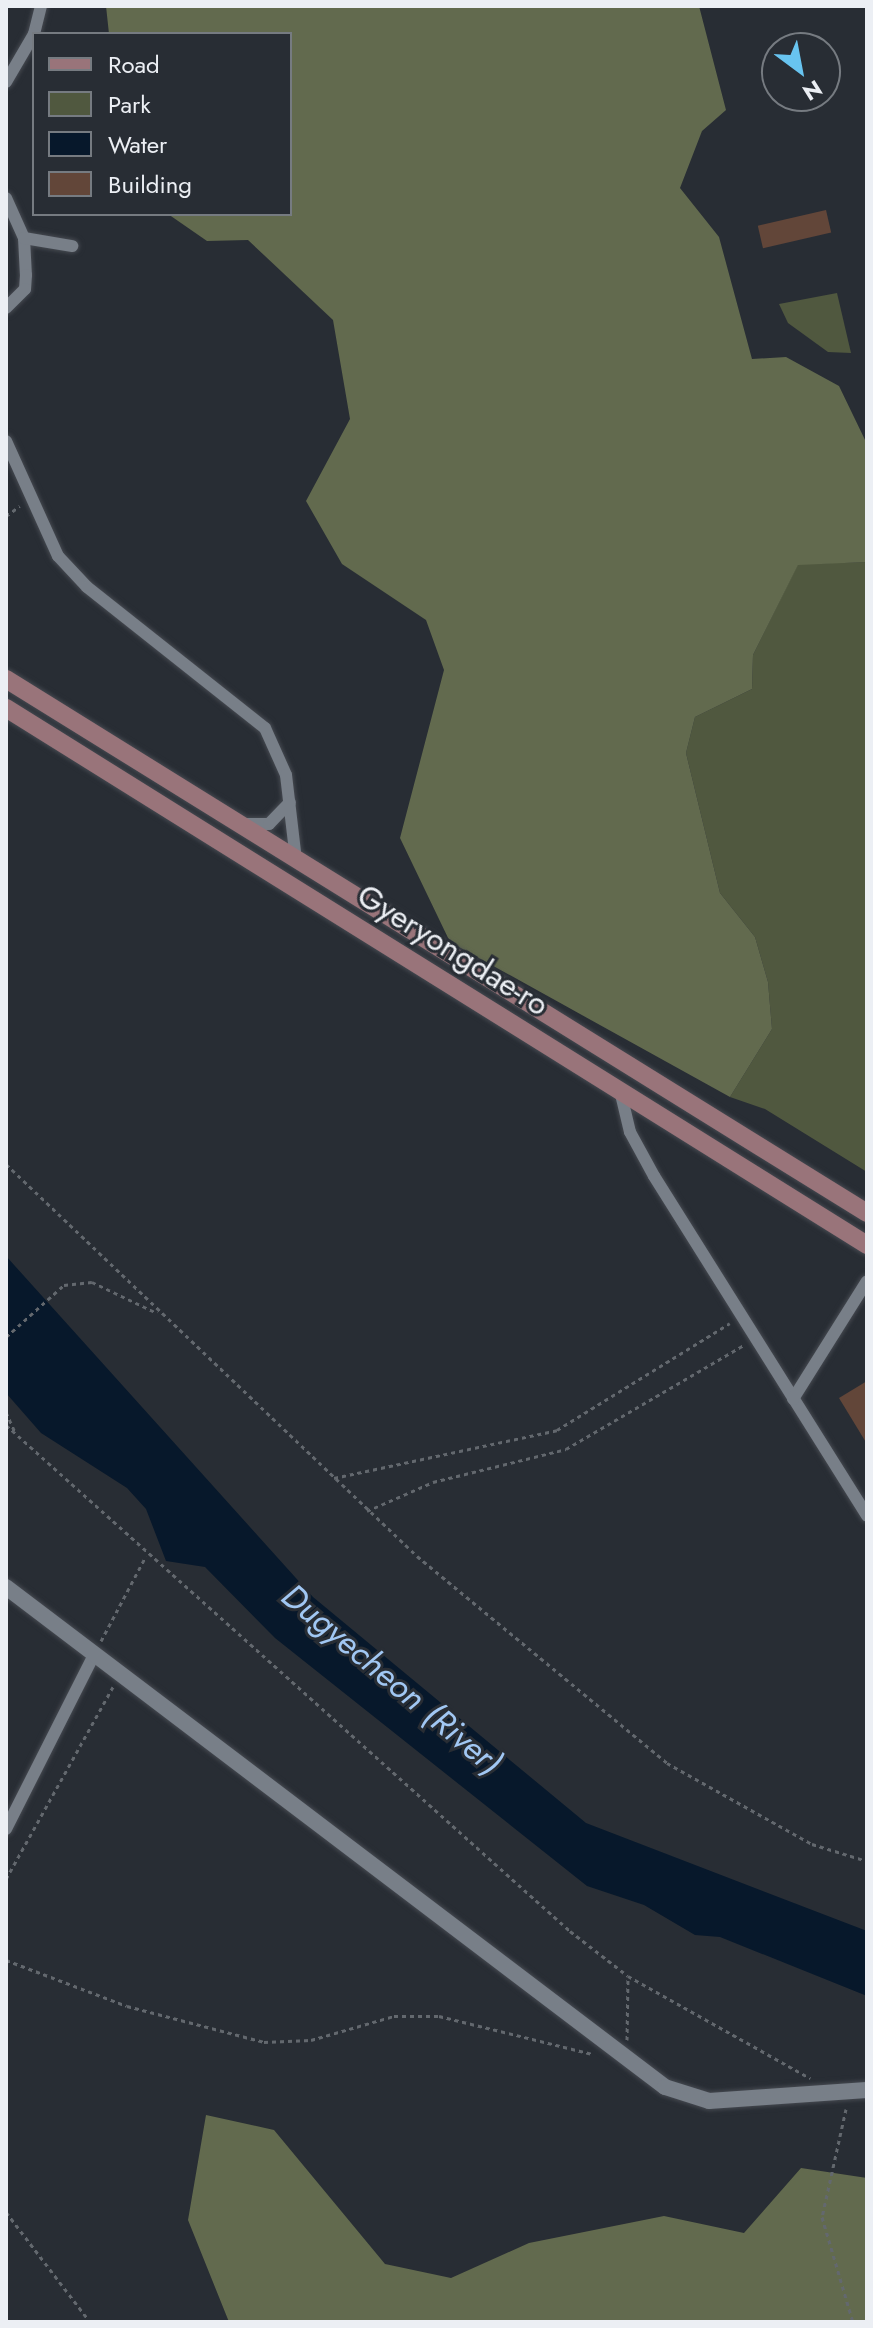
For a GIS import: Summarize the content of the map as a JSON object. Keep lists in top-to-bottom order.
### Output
{
  "streets": {
    "main road": ["Gyeryongdae-ro"]
  },
  "water": ["Dugyecheon (River)"],
  "legend": [
    "Road",
    "Park",
    "Water",
    "Building"
  ],
  "north": "bottom right"
}
